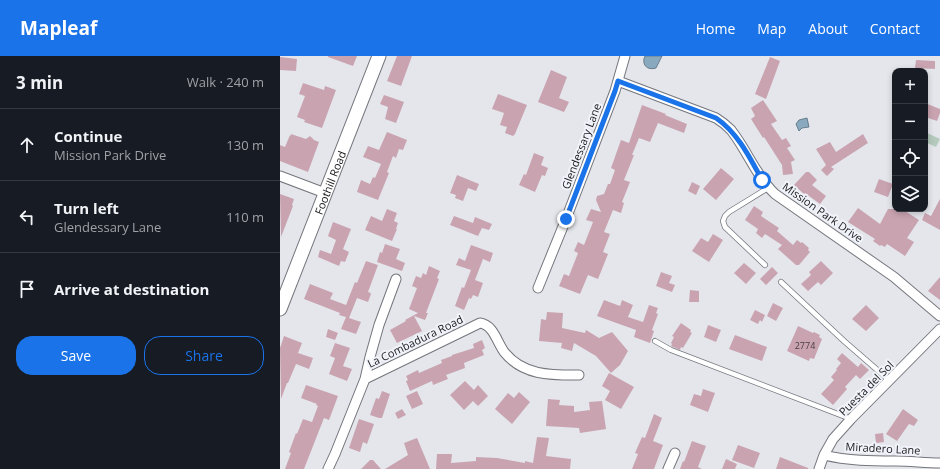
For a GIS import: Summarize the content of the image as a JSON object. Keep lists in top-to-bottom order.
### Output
{
  "streets": {
    "main road": ["Foothill Road"],
    "street": [
      "Glendessary Lane",
      "Mission Park Drive",
      "La Combadura Road",
      "Puesta del Sol",
      "Miradero Lane"
    ]
  },
  "crossings": [
    ["Glendessary Lane", "Mission Park Drive"],
    ["Puesta del Sol", "Miradero Lane"]
  ],
  "house_numbers": ["2774"],
  "page": {
    "header": "Mapleaf",
    "nav": [
      "Home",
      "Map",
      "About",
      "Contact"
    ],
    "heading": ["3 min", "Walk · 240 m"],
    "map_buttons": ["+", "−"],
    "list": [
      ["Continue", "Mission Park Drive", "130 m"],
      ["Turn left", "Glendessary Lane", "110 m"],
      "Arrive at destination"
    ],
    "buttons": ["Save", "Share"]
  }
}
